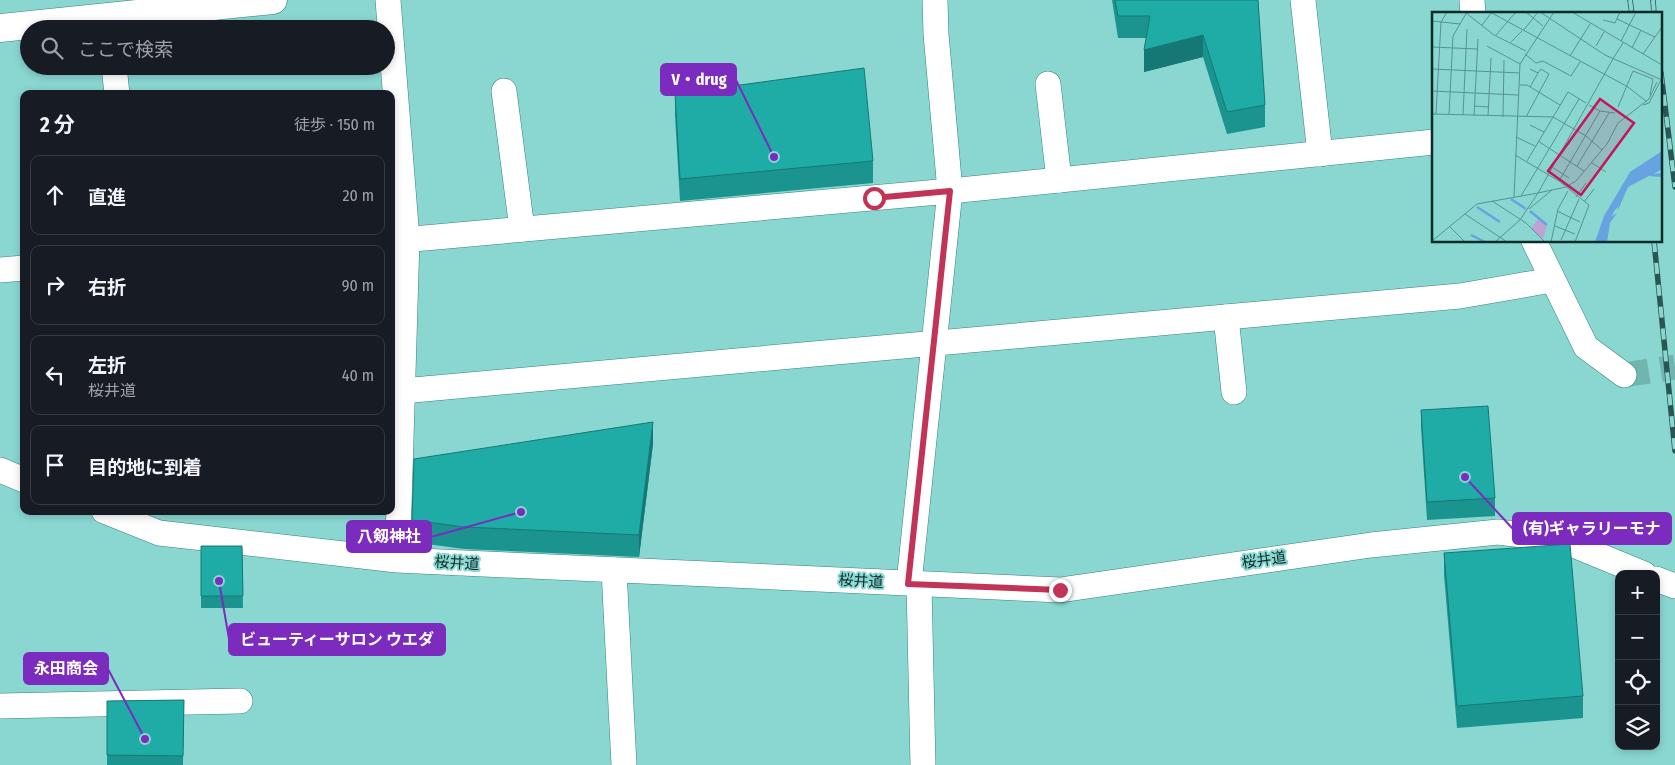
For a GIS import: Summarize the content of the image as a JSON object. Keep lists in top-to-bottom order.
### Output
{
  "streets": {
    "street": ["桜井道"]
  },
  "places": [
    "V・drug",
    "(有)ギャラリーモナ",
    "八剱神社",
    "ビューティーサロン ウエダ",
    "永田商会"
  ],
  "page": {
    "search": "ここで検索",
    "heading": ["2 分", "徒歩 · 150 m"],
    "list": [
      ["直進", "20 m"],
      ["右折", "90 m"],
      ["左折", "桜井道", "40 m"],
      "目的地に到着"
    ],
    "map_buttons": ["+", "−"]
  }
}
